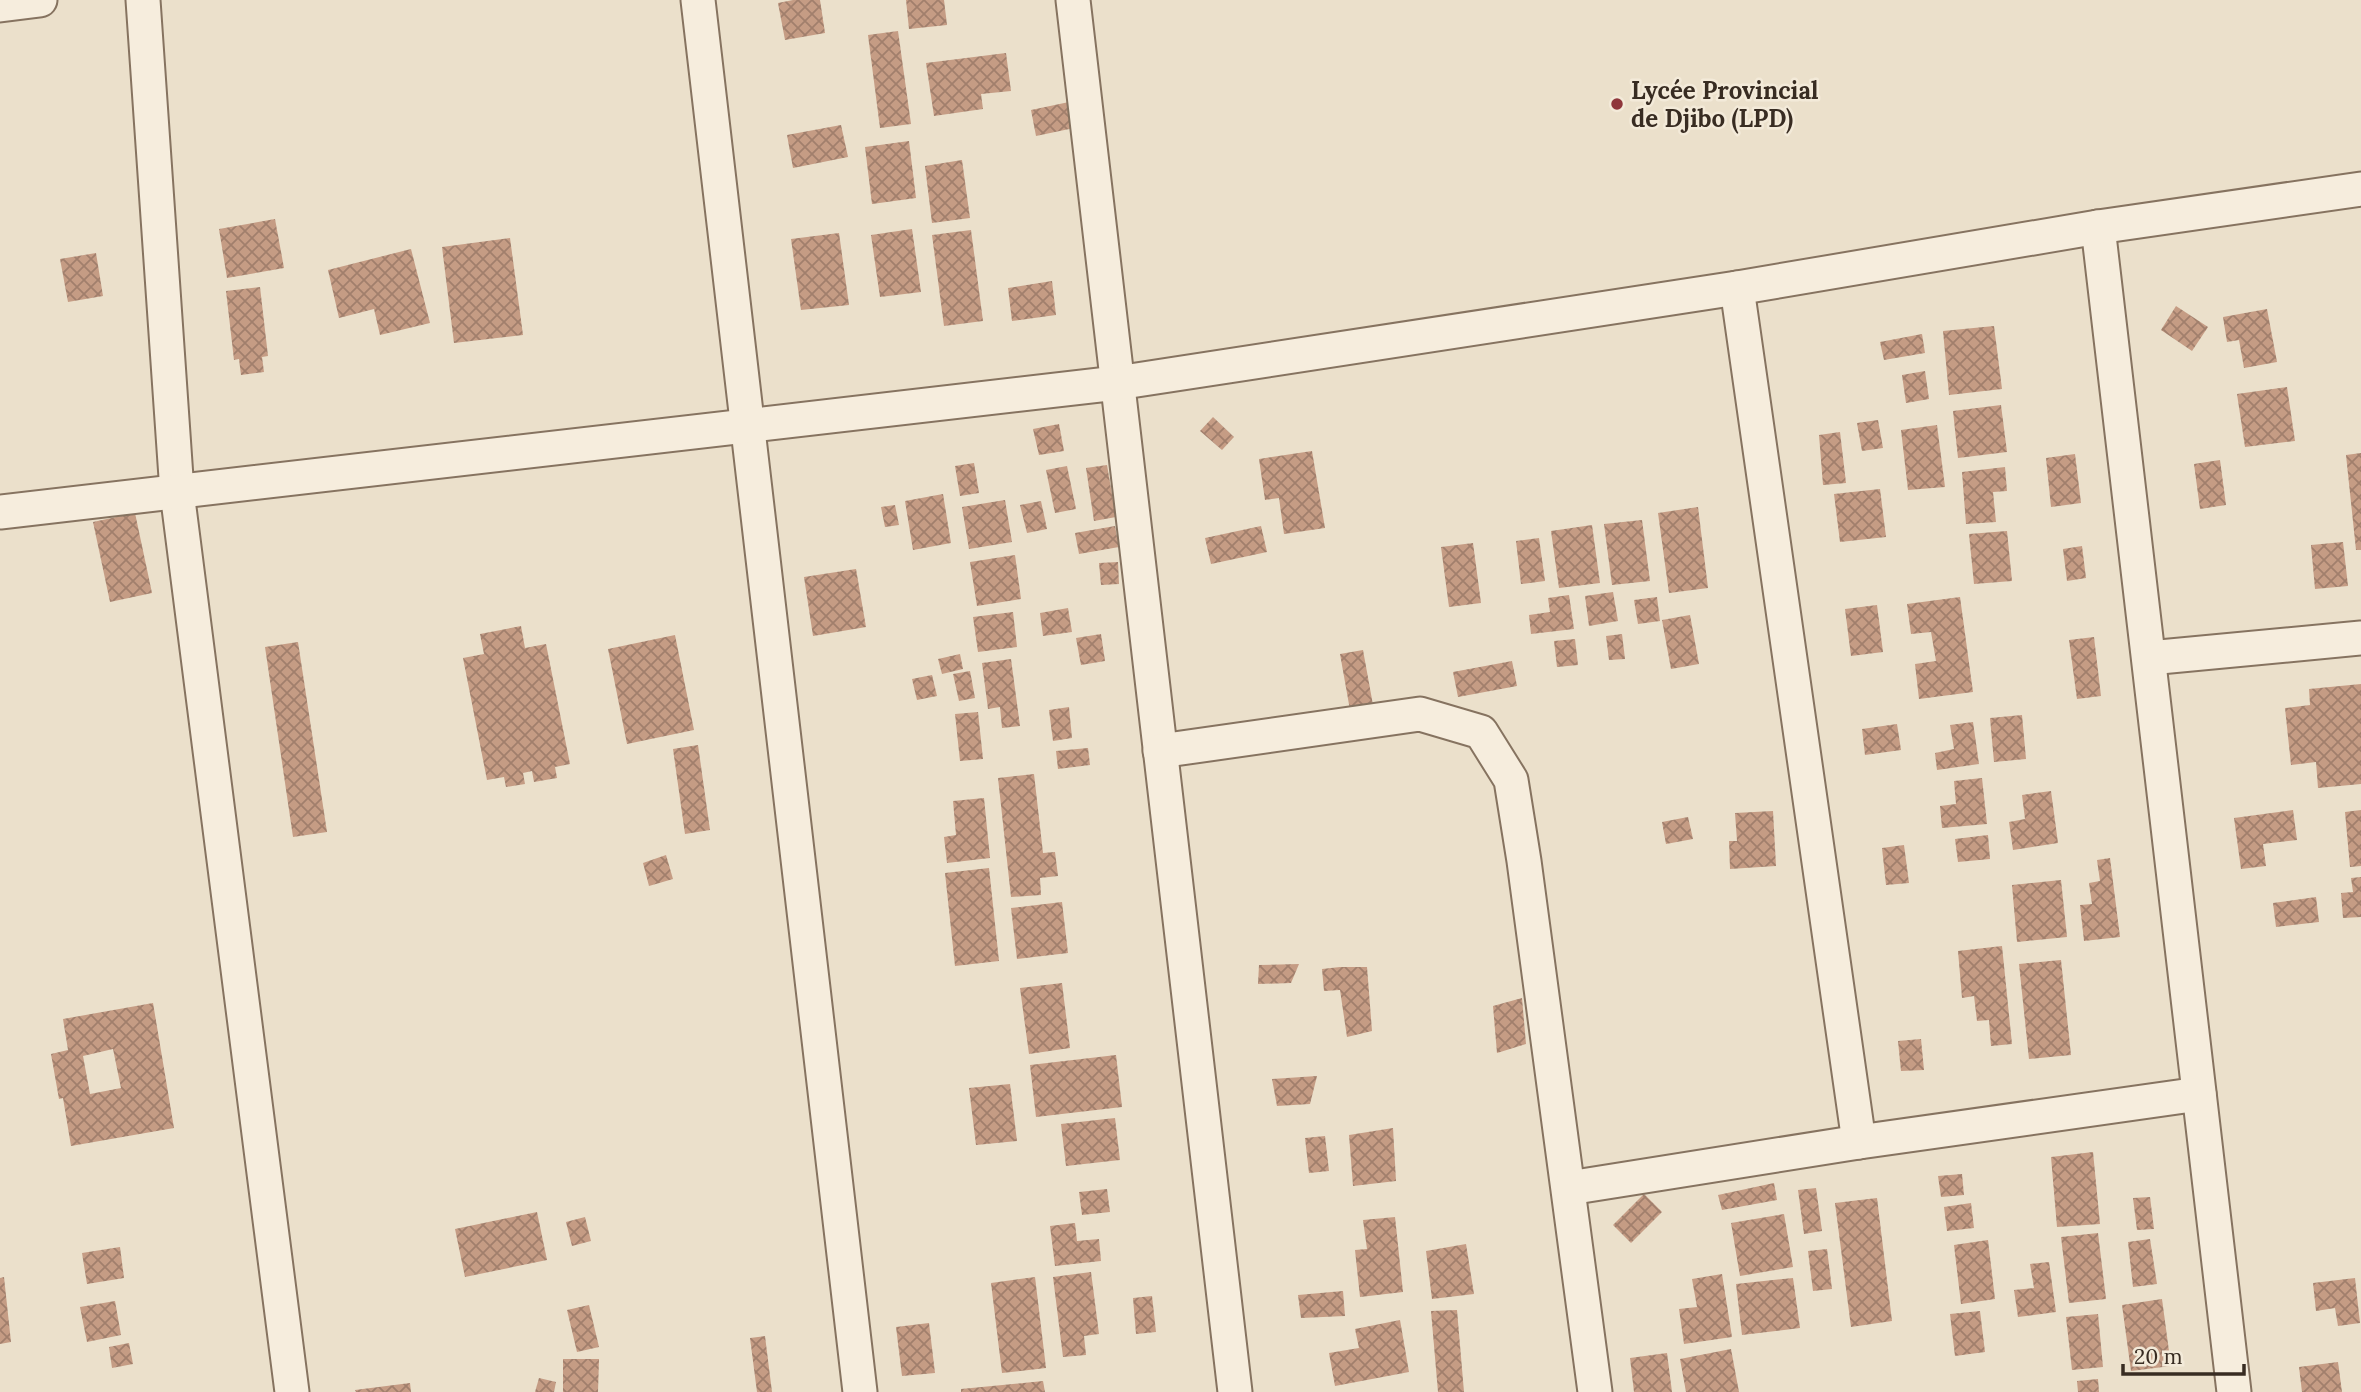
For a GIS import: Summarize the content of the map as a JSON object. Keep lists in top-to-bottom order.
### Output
{
  "places": ["Lycée Provincial de Djibo (LPD)"],
  "scale_bar": "20 m"
}
